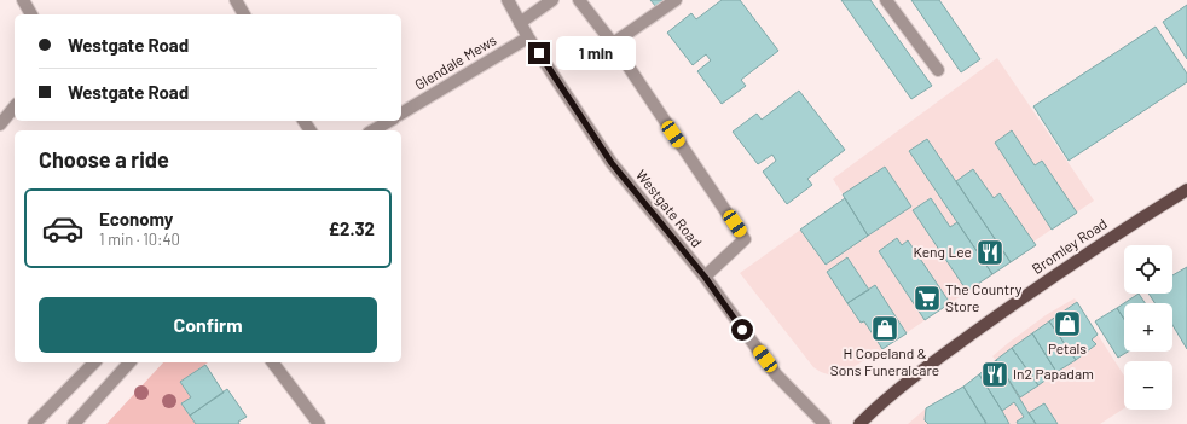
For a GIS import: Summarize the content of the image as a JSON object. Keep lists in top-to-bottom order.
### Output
{
  "streets": {
    "main road": ["Bromley Road"],
    "street": ["Glendale Mews", "Westgate Road"]
  },
  "crossings": [
    ["Glendale Mews", "Westgate Road"]
  ],
  "places": {
    "restaurant": ["Keng Lee", "In2 Papadam"],
    "supermarket": ["The Country Store"],
    "shop": ["Petals", "H Copeland & Sons Funeralcare"]
  },
  "page": {
    "banner": ["Westgate Road", "Westgate Road"],
    "bubble": "1 min",
    "heading": "Choose a ride",
    "list": [
      {
        "name": "Economy",
        "note": "1 min · 10:40",
        "value": "£2.32"
      }
    ],
    "map_buttons": ["+", "−"],
    "buttons": "Confirm"
  }
}
